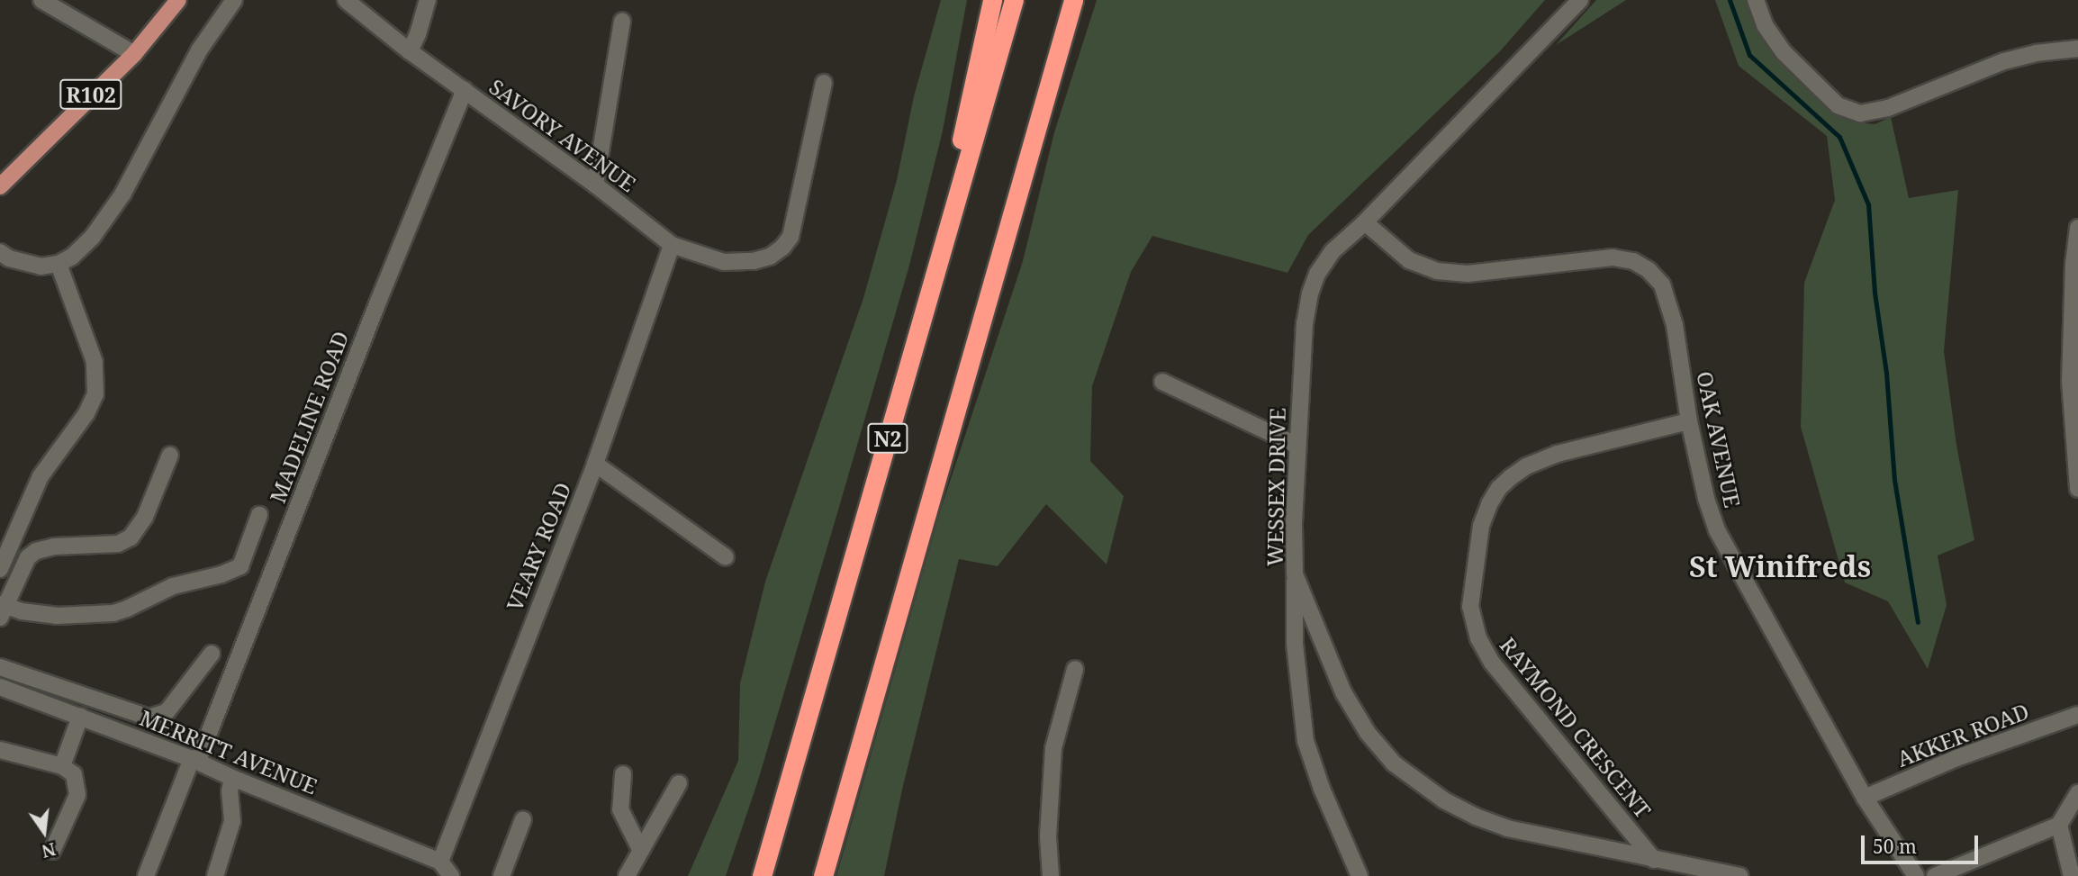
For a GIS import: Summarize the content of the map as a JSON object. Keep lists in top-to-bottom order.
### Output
{
  "streets": {
    "highway": ["N2"],
    "main road": ["R102"],
    "street": [
      "SAVORY AVENUE",
      "MADELINE ROAD",
      "OAK AVENUE",
      "WESSEX DRIVE",
      "VEARY ROAD",
      "RAYMOND CRESCENT",
      "AKKER ROAD",
      "MERRITT AVENUE"
    ]
  },
  "crossings": [
    ["SAVORY AVENUE", "MADELINE ROAD"],
    ["SAVORY AVENUE", "VEARY ROAD"],
    ["MADELINE ROAD", "MERRITT AVENUE"],
    ["OAK AVENUE", "WESSEX DRIVE"],
    ["OAK AVENUE", "RAYMOND CRESCENT"],
    ["OAK AVENUE", "AKKER ROAD"],
    ["WESSEX DRIVE", "RAYMOND CRESCENT"],
    ["VEARY ROAD", "MERRITT AVENUE"]
  ],
  "districts": ["St Winifreds"],
  "scale_bar": "50 m",
  "north": "bottom"
}
